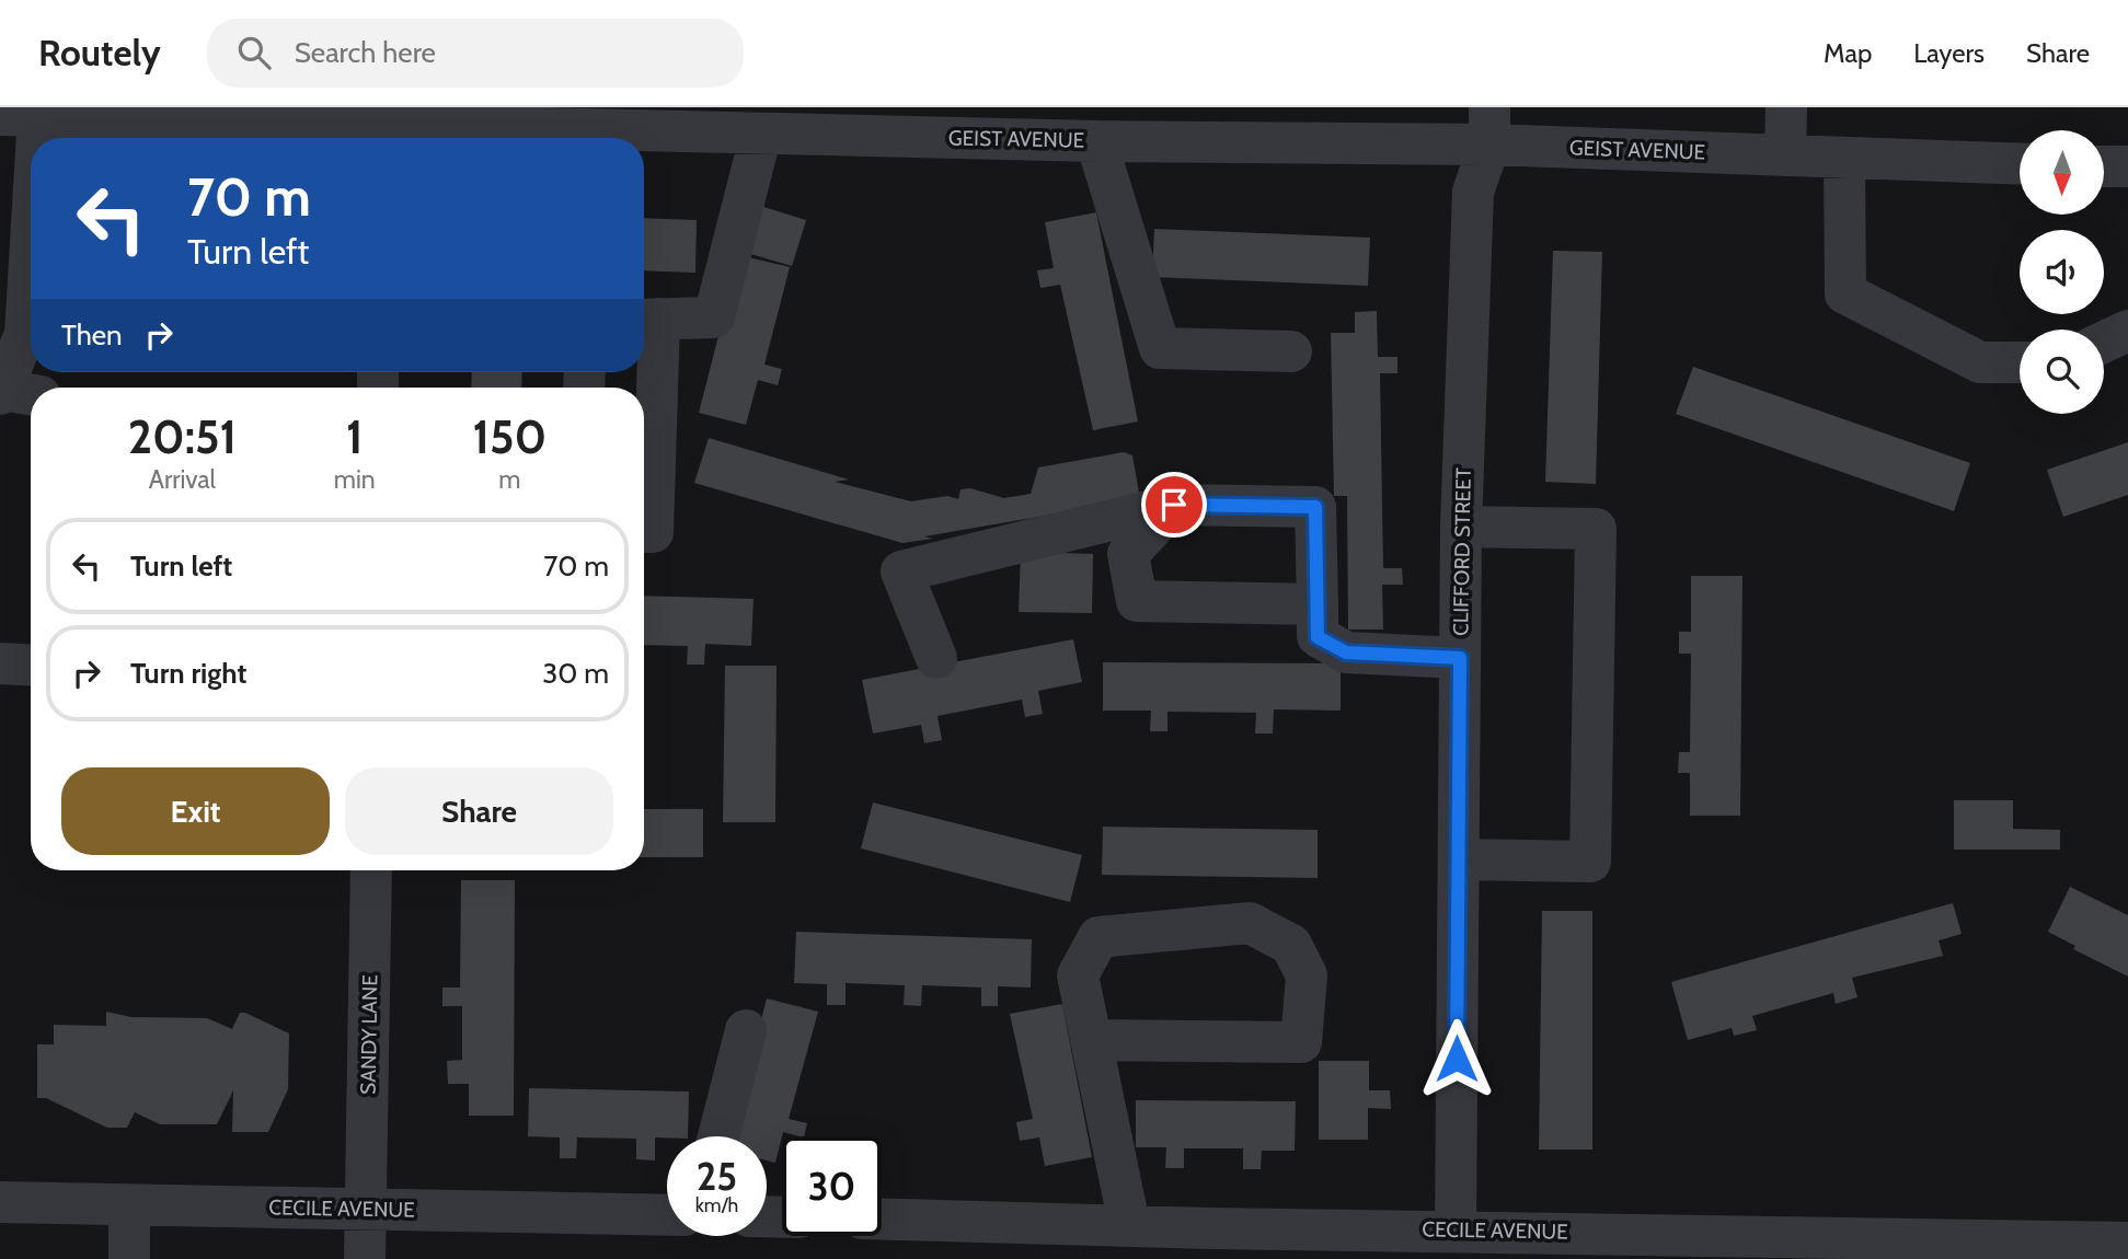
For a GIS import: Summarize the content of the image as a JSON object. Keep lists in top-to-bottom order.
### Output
{
  "streets": {
    "street": [
      "GEIST AVENUE",
      "CLIFFORD STREET",
      "SANDY LANE",
      "CECILE AVENUE"
    ]
  },
  "crossings": [
    ["GEIST AVENUE", "CLIFFORD STREET"],
    ["CLIFFORD STREET", "CECILE AVENUE"],
    ["SANDY LANE", "CECILE AVENUE"]
  ],
  "north": "bottom",
  "page": {
    "header": "Routely",
    "search": "Search here",
    "nav": ["Map", "Layers", "Share"],
    "turn": ["70 m", "Turn left"],
    "then": "Then",
    "eta": [
      "20:51",
      "Arrival",
      "1",
      "min",
      "150",
      "m"
    ],
    "list": [
      {
        "name": "Turn left",
        "value": "70 m"
      },
      {
        "name": "Turn right",
        "value": "30 m"
      }
    ],
    "buttons": ["Exit", "Share"],
    "speed": "25 km/h",
    "limit": "30"
  }
}
